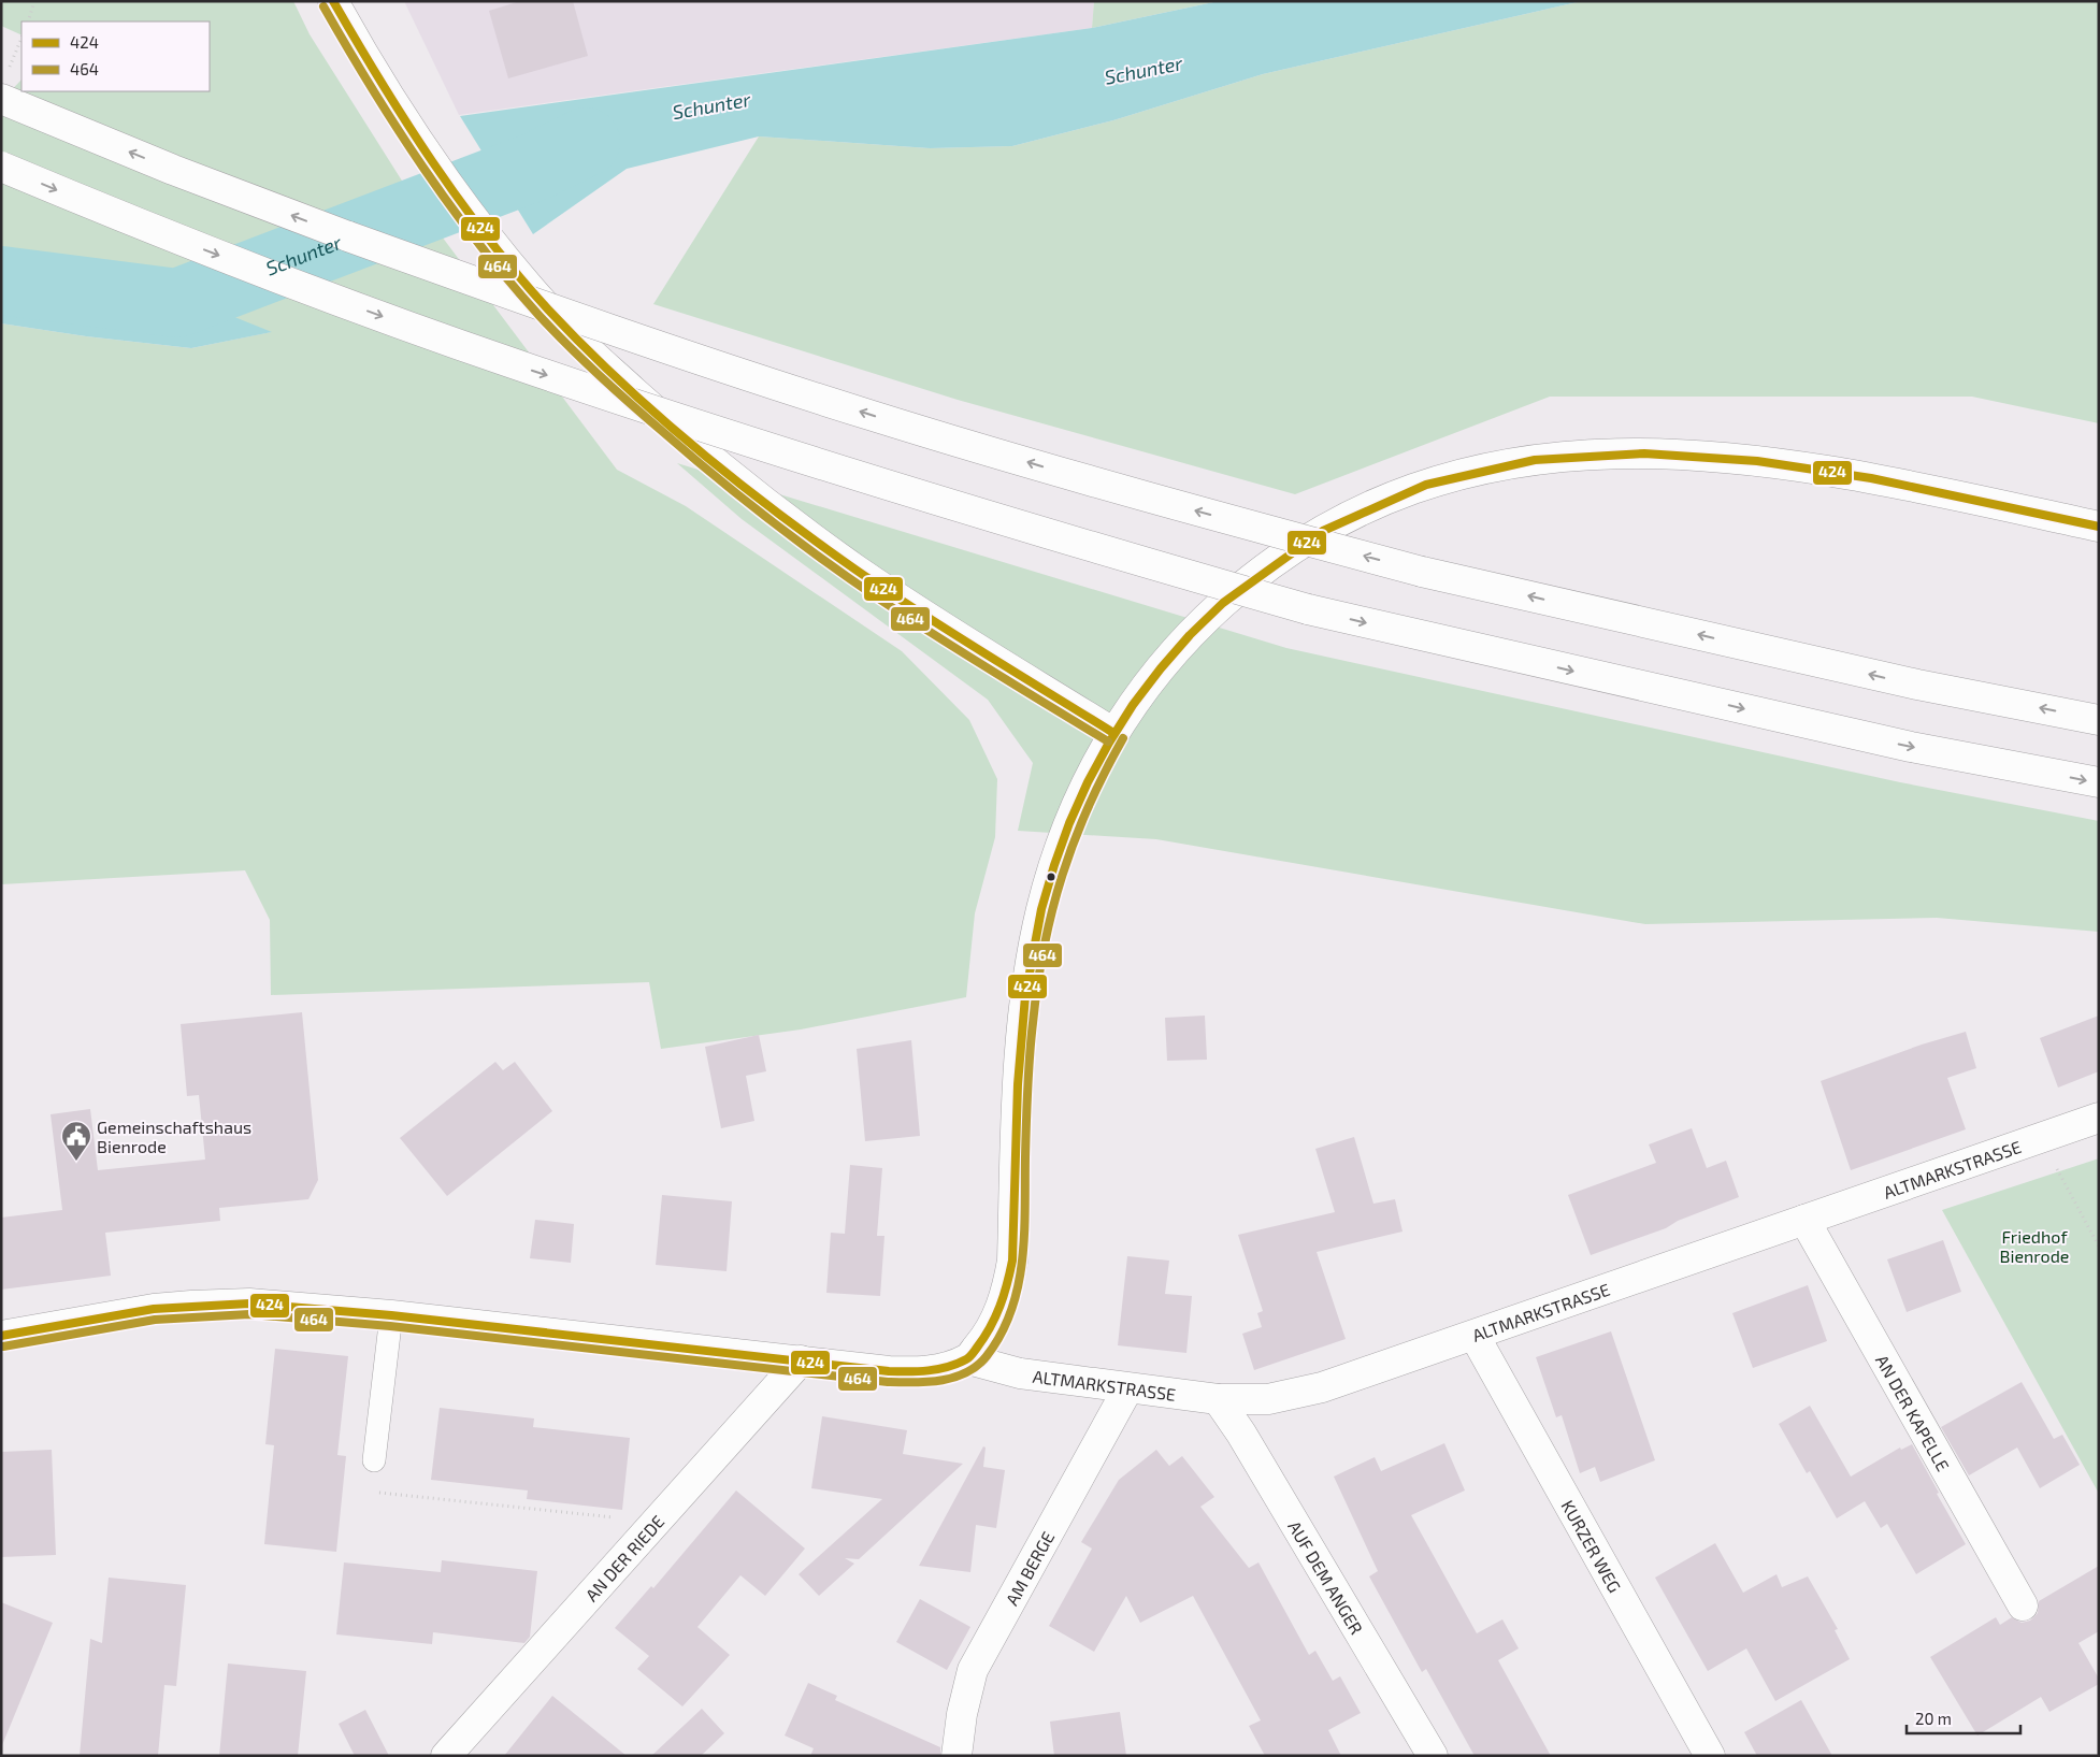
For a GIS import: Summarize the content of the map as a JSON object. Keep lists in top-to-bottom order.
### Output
{
  "streets": {
    "main road": [
      "ALTMARKSTRASSE",
      "AN DER KAPELLE",
      "KURZER WEG",
      "AN DER RIEDE",
      "AM BERGE",
      "AUF DEM ANGER"
    ]
  },
  "crossings": [
    ["ALTMARKSTRASSE", "AN DER KAPELLE"],
    ["ALTMARKSTRASSE", "KURZER WEG"],
    ["ALTMARKSTRASSE", "AM BERGE"],
    ["ALTMARKSTRASSE", "AUF DEM ANGER"]
  ],
  "water": ["Schunter"],
  "parks": ["Friedhof Bienrode"],
  "places": {
    "public building": ["Gemeinschaftshaus Bienrode"]
  },
  "lines": ["transit line 424", "transit line 464"],
  "legend": ["424", "464"],
  "scale_bar": "20 m"
}
